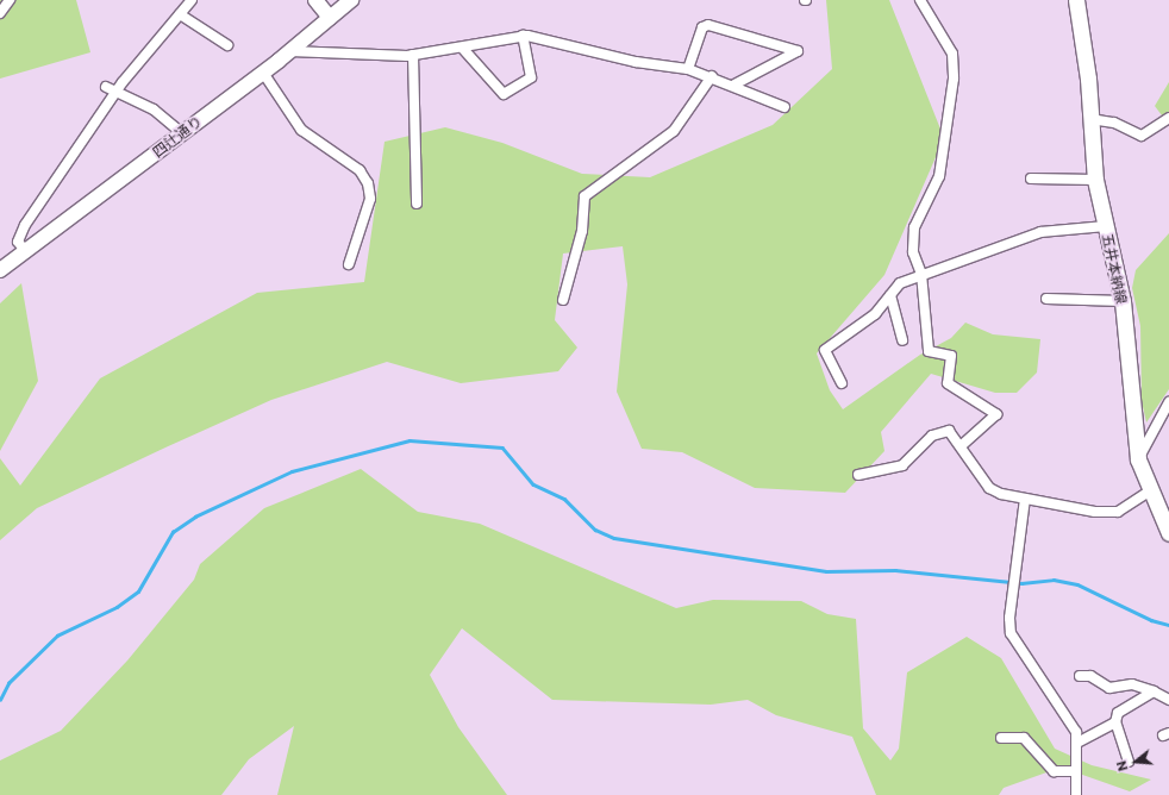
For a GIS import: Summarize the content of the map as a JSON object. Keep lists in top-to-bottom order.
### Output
{
  "streets": {
    "main road": ["五井本納線"],
    "street": ["四辻通り"]
  },
  "north": "left"
}
